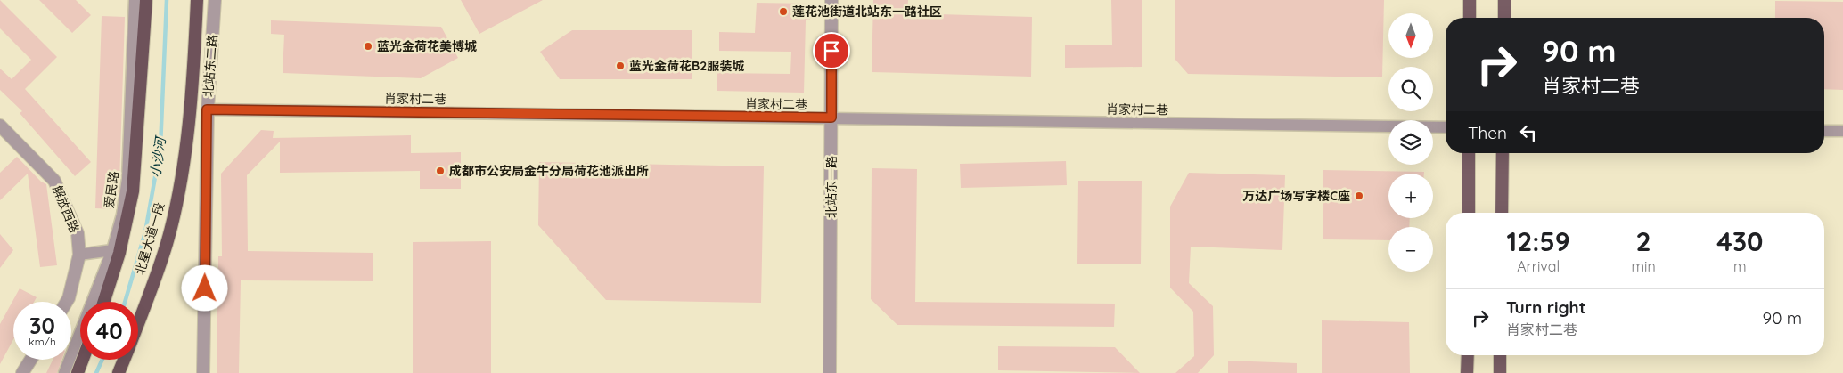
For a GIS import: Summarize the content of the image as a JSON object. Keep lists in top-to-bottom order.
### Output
{
  "streets": {
    "highway": ["北星大道一段"],
    "street": [
      "北站东二路",
      "肖家村二巷",
      "北站东一路",
      "爱民路",
      "解放西路"
    ]
  },
  "crossings": [
    ["北站东二路", "肖家村二巷"],
    ["肖家村二巷", "北站东一路"]
  ],
  "water": ["小沙河"],
  "places": [
    "莲花池街道北站东一路社区",
    "蓝光金荷花美博城",
    "蓝光金荷花B2服装城",
    "成都市公安局金牛分局荷花池派出所",
    "万达广场写字楼C座"
  ],
  "north": "bottom",
  "page": {
    "map_buttons": ["+", "−"],
    "turn": ["90 m", "肖家村二巷"],
    "then": "Then",
    "eta": [
      "12:59",
      "Arrival",
      "2",
      "min",
      "430",
      "m"
    ],
    "list": [
      {
        "name": "Turn right",
        "note": "肖家村二巷",
        "value": "90 m"
      }
    ],
    "speed": "30 km/h",
    "limit": "40"
  }
}
